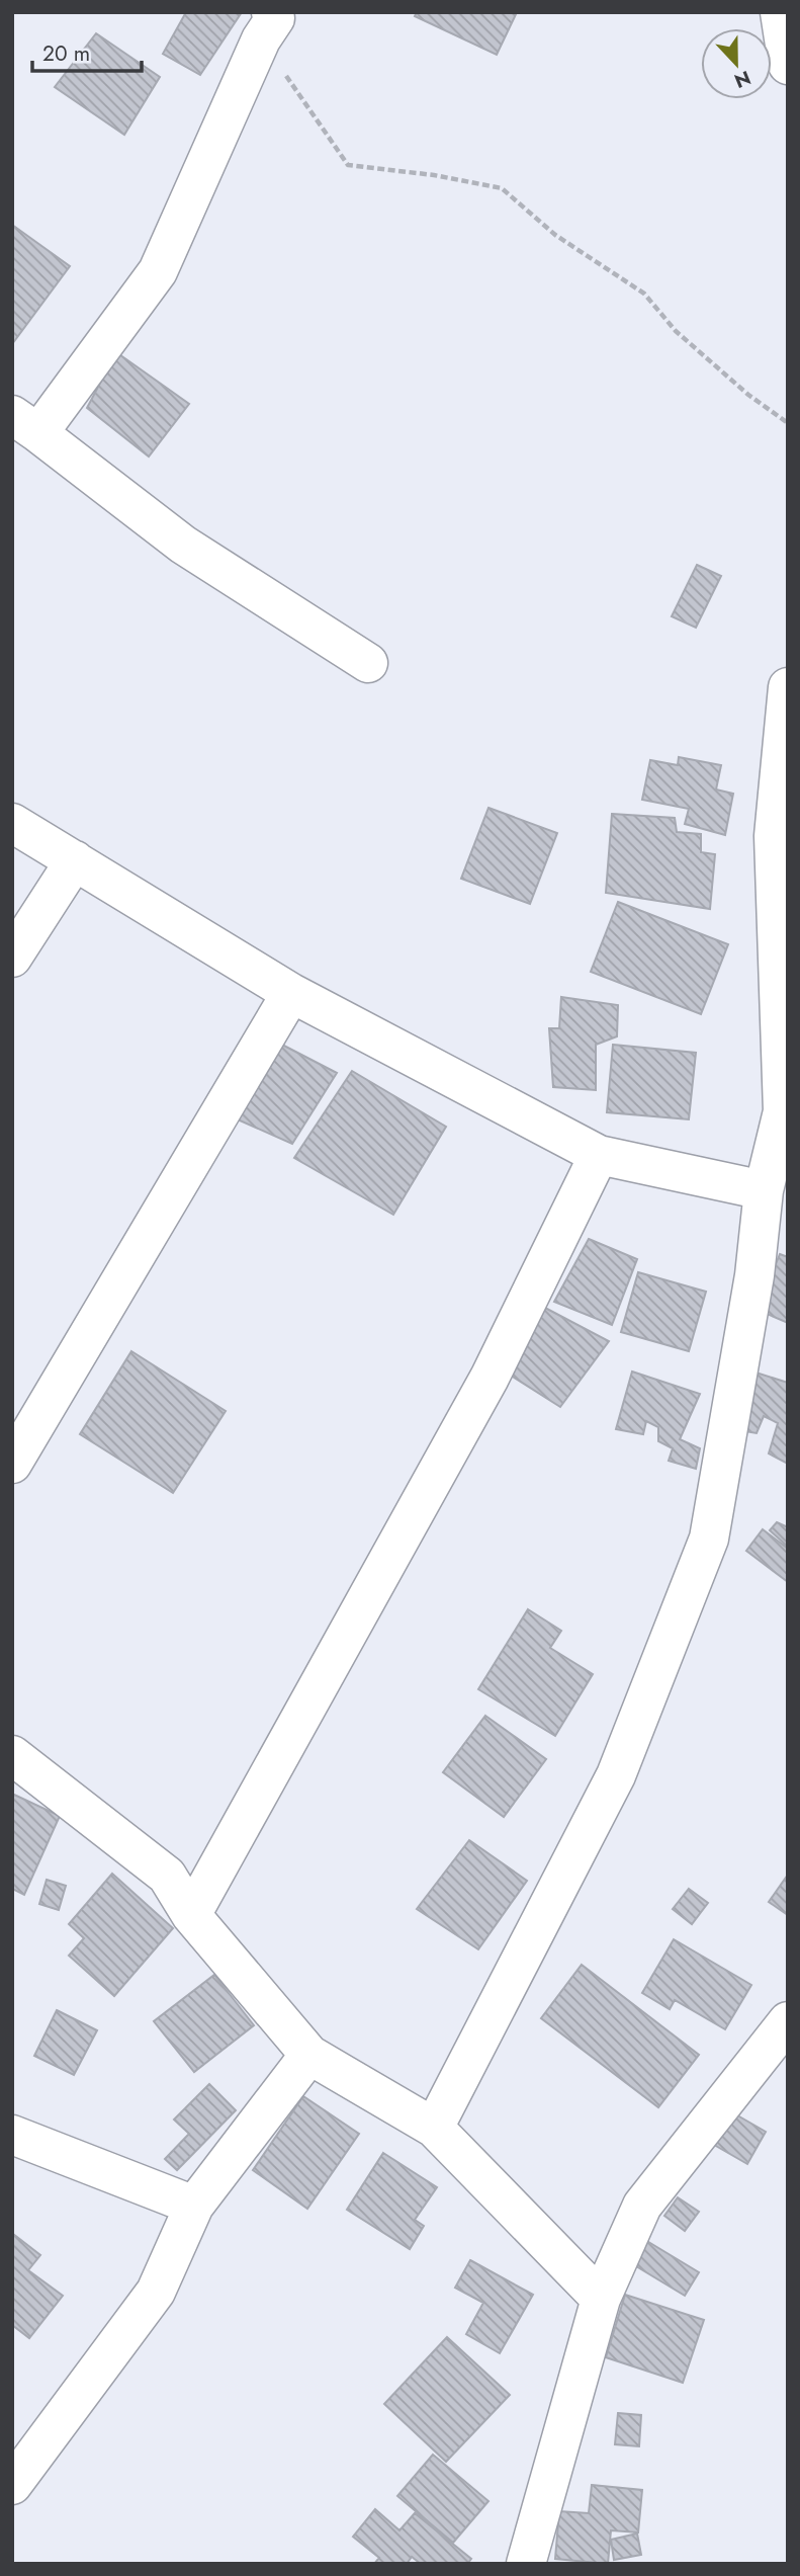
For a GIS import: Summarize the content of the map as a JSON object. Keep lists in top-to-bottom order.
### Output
{
  "scale_bar": "20 m",
  "north": "bottom"
}
